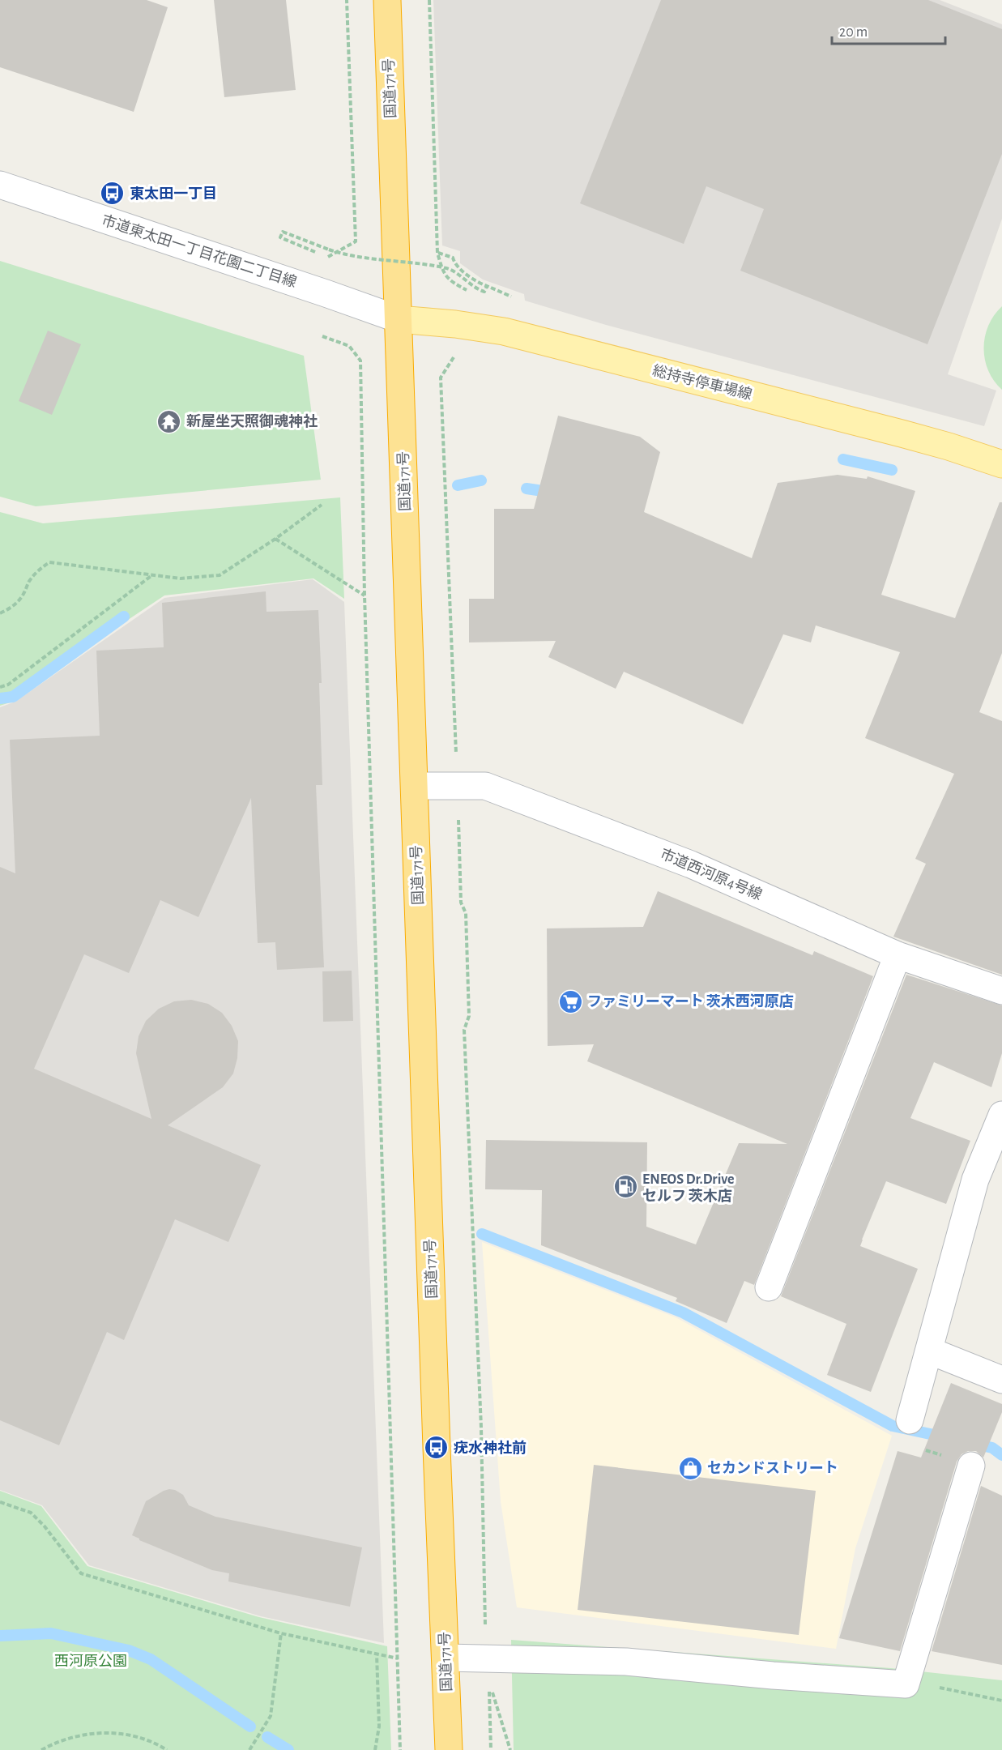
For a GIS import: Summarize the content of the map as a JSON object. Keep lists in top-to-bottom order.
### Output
{
  "streets": {
    "highway": ["国道171号"],
    "main road": ["総持寺停車場線"],
    "street": ["市道東太田一丁目花園二丁目線", "市道西河原4号線"]
  },
  "crossings": [
    ["国道171号", "市道東太田一丁目花園二丁目線"],
    ["国道171号", "総持寺停車場線"],
    ["国道171号", "市道西河原4号線"],
    ["市道東太田一丁目花園二丁目線", "総持寺停車場線"]
  ],
  "parks": ["西河原公園"],
  "places": {
    "bus stop": ["東太田一丁目", "疣水神社前"],
    "temple": ["新屋坐天照御魂神社"],
    "supermarket": ["ファミリーマート 茨木西河原店"],
    "fuel station": ["ENEOS Dr.Drive セルフ 茨木店"],
    "shop": ["セカンドストリート"]
  },
  "scale_bar": "20 m"
}
